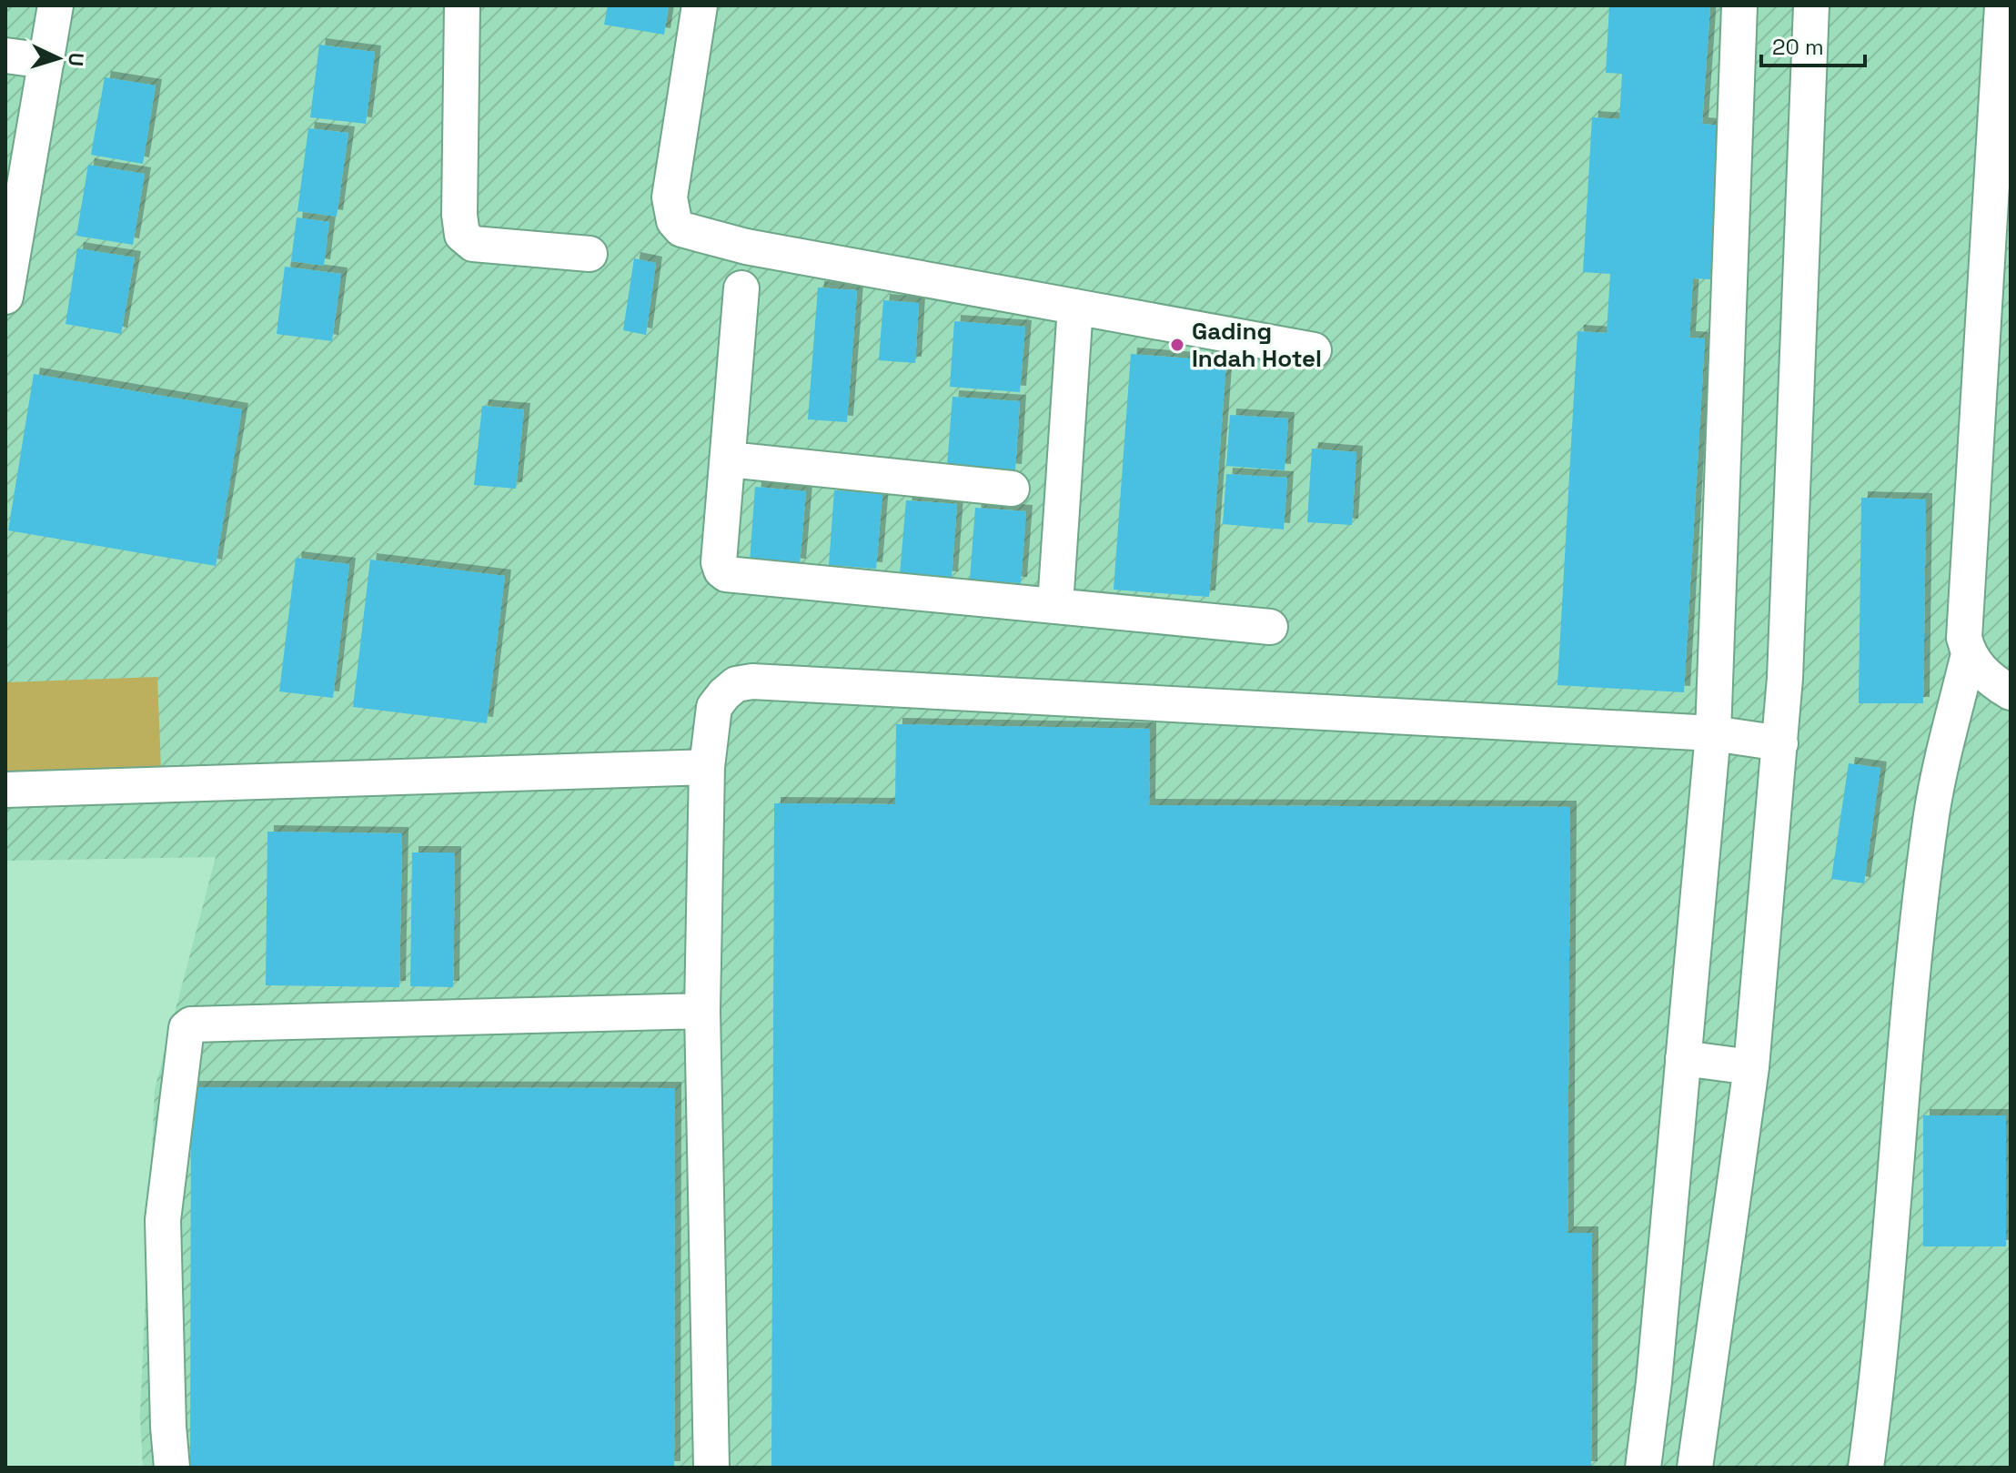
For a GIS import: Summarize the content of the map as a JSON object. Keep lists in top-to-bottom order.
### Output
{
  "places": ["Gading Indah Hotel"],
  "scale_bar": "20 m",
  "north": "right"
}
